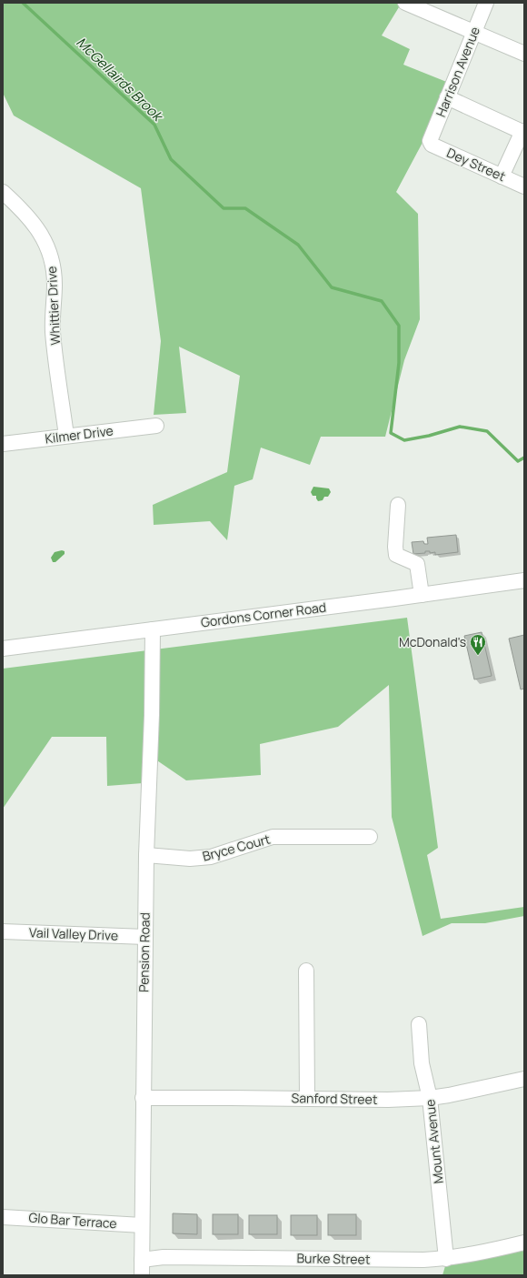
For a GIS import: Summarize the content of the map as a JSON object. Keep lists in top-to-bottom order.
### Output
{
  "streets": {
    "street": [
      "Harrison Avenue",
      "Dey Street",
      "Whittier Drive",
      "Kilmer Drive",
      "Gordons Corner Road",
      "Bryce Court",
      "Vail Valley Drive",
      "Pension Road",
      "Sanford Street",
      "Mount Avenue",
      "Glo Bar Terrace",
      "Burke Street"
    ]
  },
  "crossings": [
    ["Harrison Avenue", "Dey Street"],
    ["Whittier Drive", "Kilmer Drive"],
    ["Gordons Corner Road", "Pension Road"],
    ["Bryce Court", "Pension Road"],
    ["Vail Valley Drive", "Pension Road"],
    ["Pension Road", "Sanford Street"],
    ["Pension Road", "Glo Bar Terrace"],
    ["Pension Road", "Burke Street"],
    ["Sanford Street", "Mount Avenue"],
    ["Mount Avenue", "Burke Street"]
  ],
  "water": ["McGellairds Brook"],
  "places": {
    "restaurant": ["McDonald's"]
  }
}
